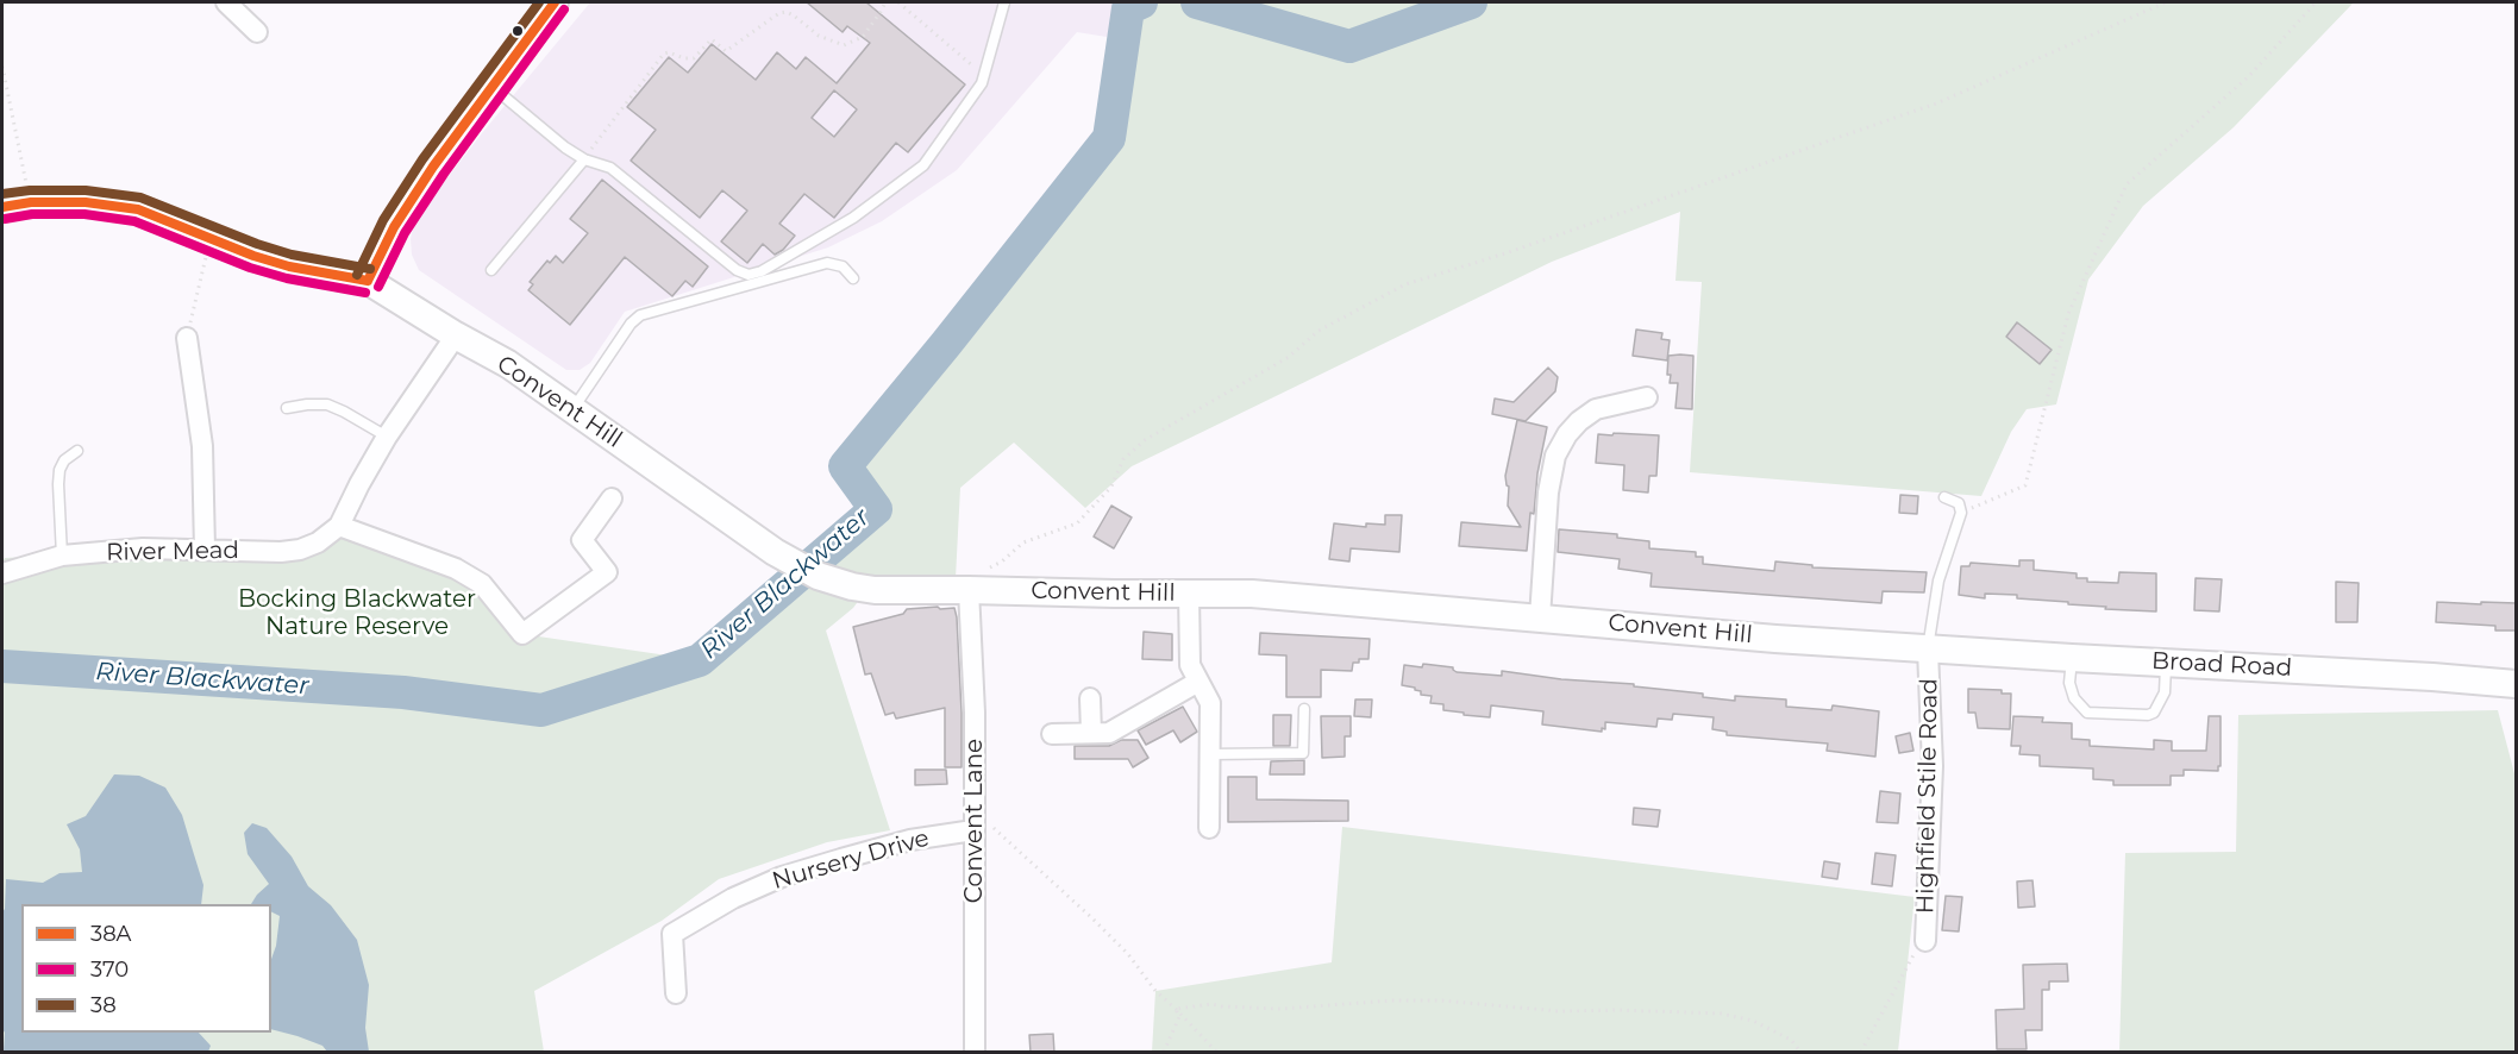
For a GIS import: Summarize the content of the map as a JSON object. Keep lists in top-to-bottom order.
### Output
{
  "streets": {
    "main road": ["Convent Hill", "Broad Road"],
    "street": [
      "River Mead",
      "Highfield Stile Road",
      "Convent Lane",
      "Nursery Drive"
    ]
  },
  "crossings": [
    ["Convent Hill", "River Mead"],
    ["Convent Hill", "Broad Road"],
    ["Convent Hill", "Highfield Stile Road"],
    ["Convent Hill", "Convent Lane"],
    ["Broad Road", "Highfield Stile Road"],
    ["Convent Lane", "Nursery Drive"]
  ],
  "water": ["River Blackwater"],
  "parks": ["Bocking Blackwater Nature Reserve"],
  "lines": ["transit line 38A", "transit line 38", "transit line 370"],
  "legend": ["38A", "370", "38"]
}
